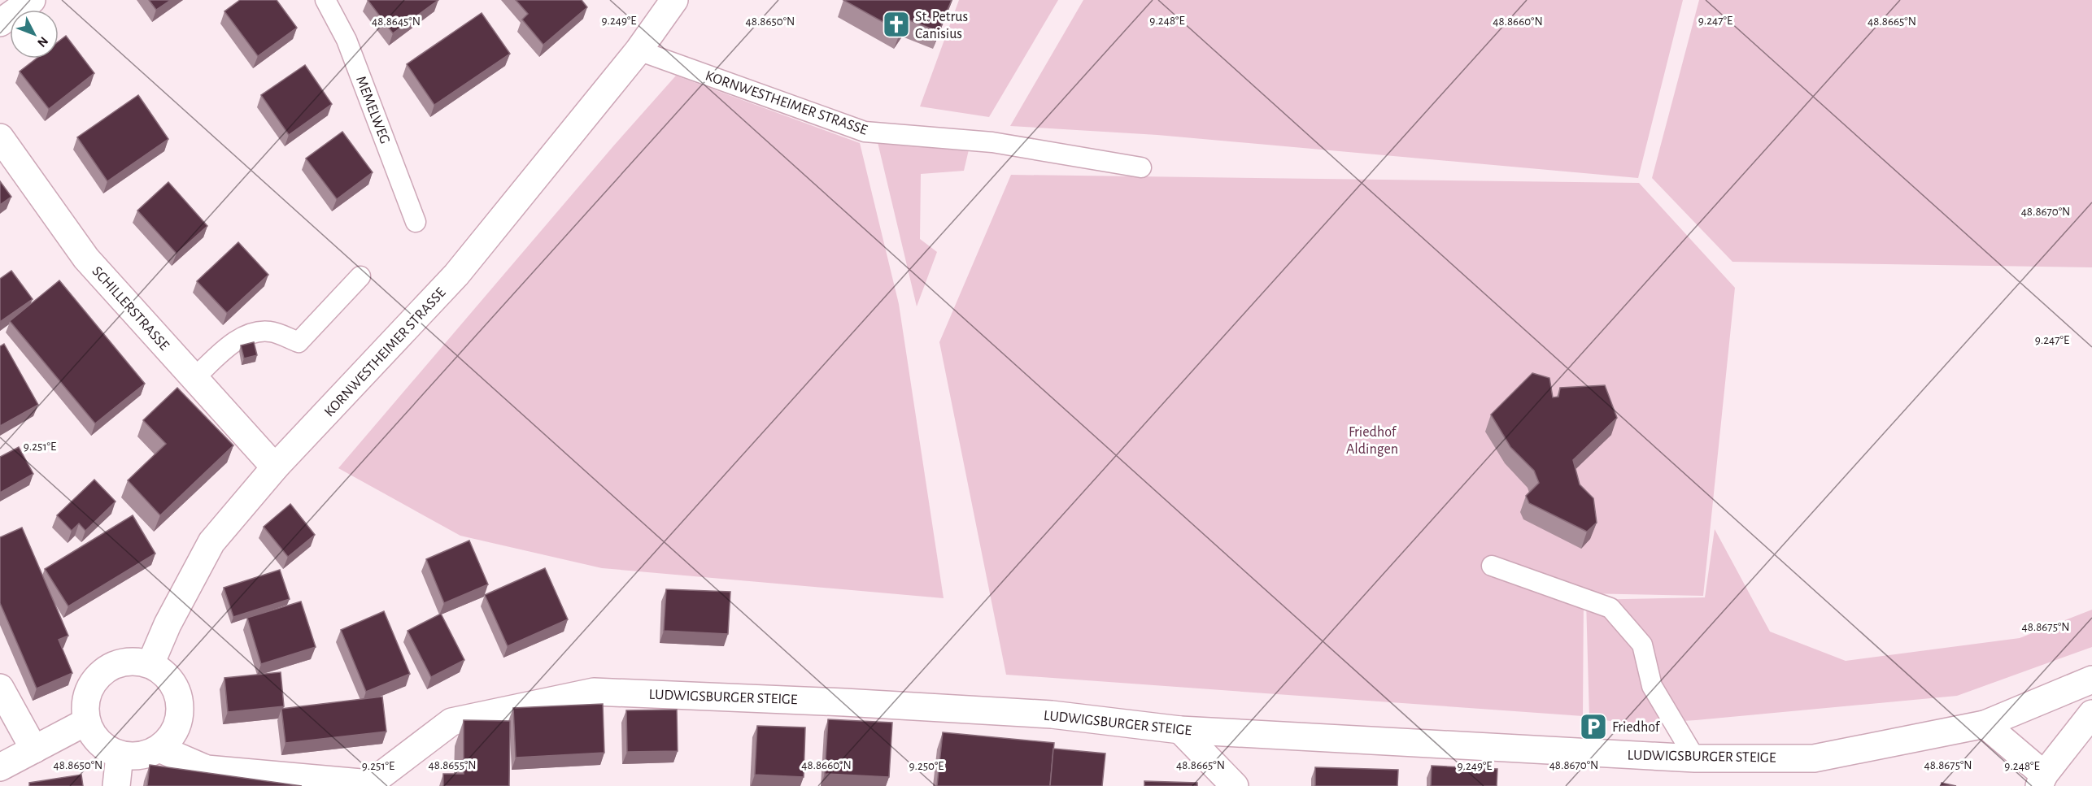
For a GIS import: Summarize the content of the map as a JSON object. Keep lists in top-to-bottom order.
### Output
{
  "streets": {
    "street": ["KORNWESTHEIMER STRASSE", "SCHILLERSTRASSE", "LUDWIGSBURGER STEIGE"],
    "lane": ["MEMELWEG"]
  },
  "crossings": [
    ["KORNWESTHEIMER STRASSE", "SCHILLERSTRASSE"],
    ["KORNWESTHEIMER STRASSE", "LUDWIGSBURGER STEIGE"]
  ],
  "parks": ["Friedhof Aldingen"],
  "places": {
    "church": ["St. Petrus Canisius"],
    "parking": ["Friedhof"]
  },
  "north": "bottom right",
  "coordinates": [
    "9.249°E",
    "9.248°E",
    "9.247°E",
    "48.8645°N",
    "48.8650°N",
    "48.8660°N",
    "48.8665°N",
    "48.8670°N",
    "9.251°E",
    "48.8675°N",
    "48.8655°N",
    "9.250°E"
  ]
}
